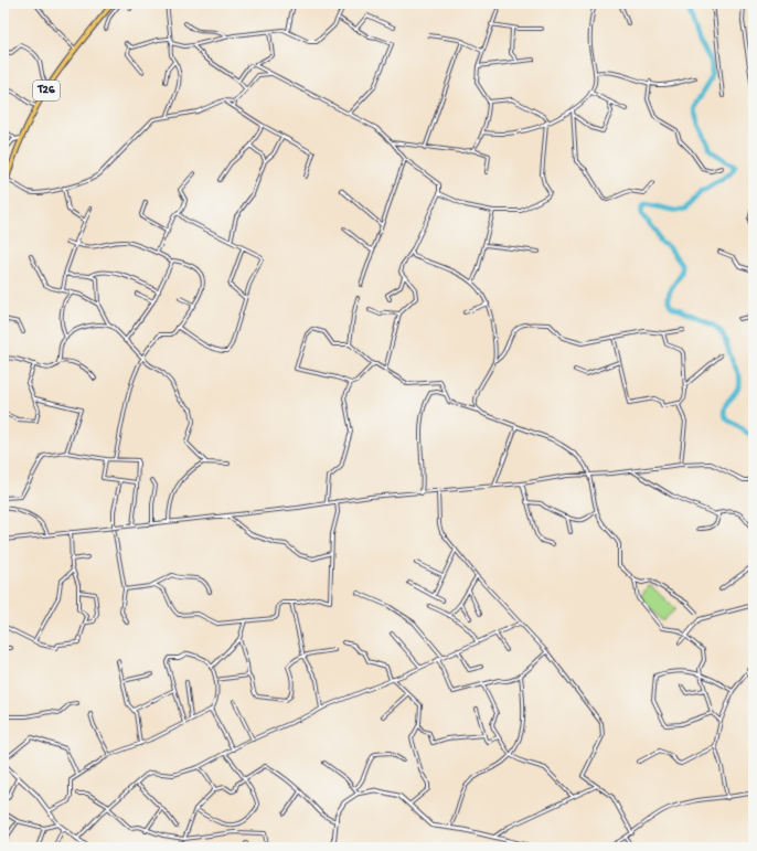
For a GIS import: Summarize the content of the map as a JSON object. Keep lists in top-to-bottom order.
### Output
{
  "streets": {
    "highway": ["T26"]
  }
}
